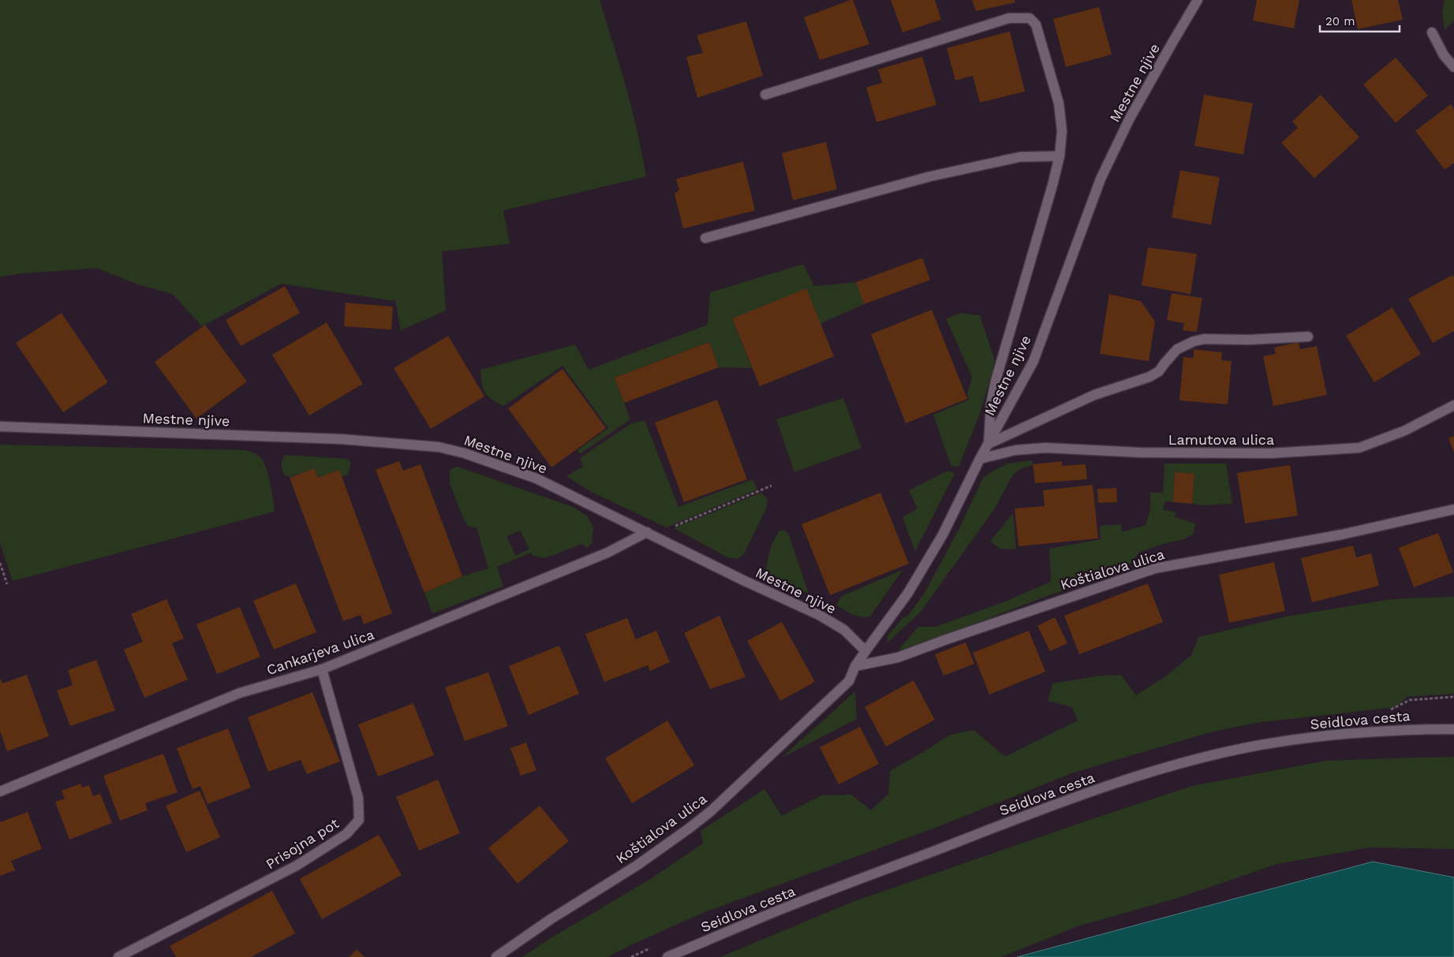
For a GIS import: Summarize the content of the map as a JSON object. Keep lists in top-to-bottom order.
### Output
{
  "streets": {
    "street": [
      "Mestne njive",
      "Lamutova ulica",
      "Koštialova ulica",
      "Cankarjeva ulica",
      "Seidlova cesta",
      "Prisojna pot"
    ]
  },
  "crossings": [
    ["Mestne njive", "Lamutova ulica"],
    ["Mestne njive", "Koštialova ulica"],
    ["Mestne njive", "Cankarjeva ulica"],
    ["Cankarjeva ulica", "Prisojna pot"]
  ],
  "scale_bar": "20 m"
}
